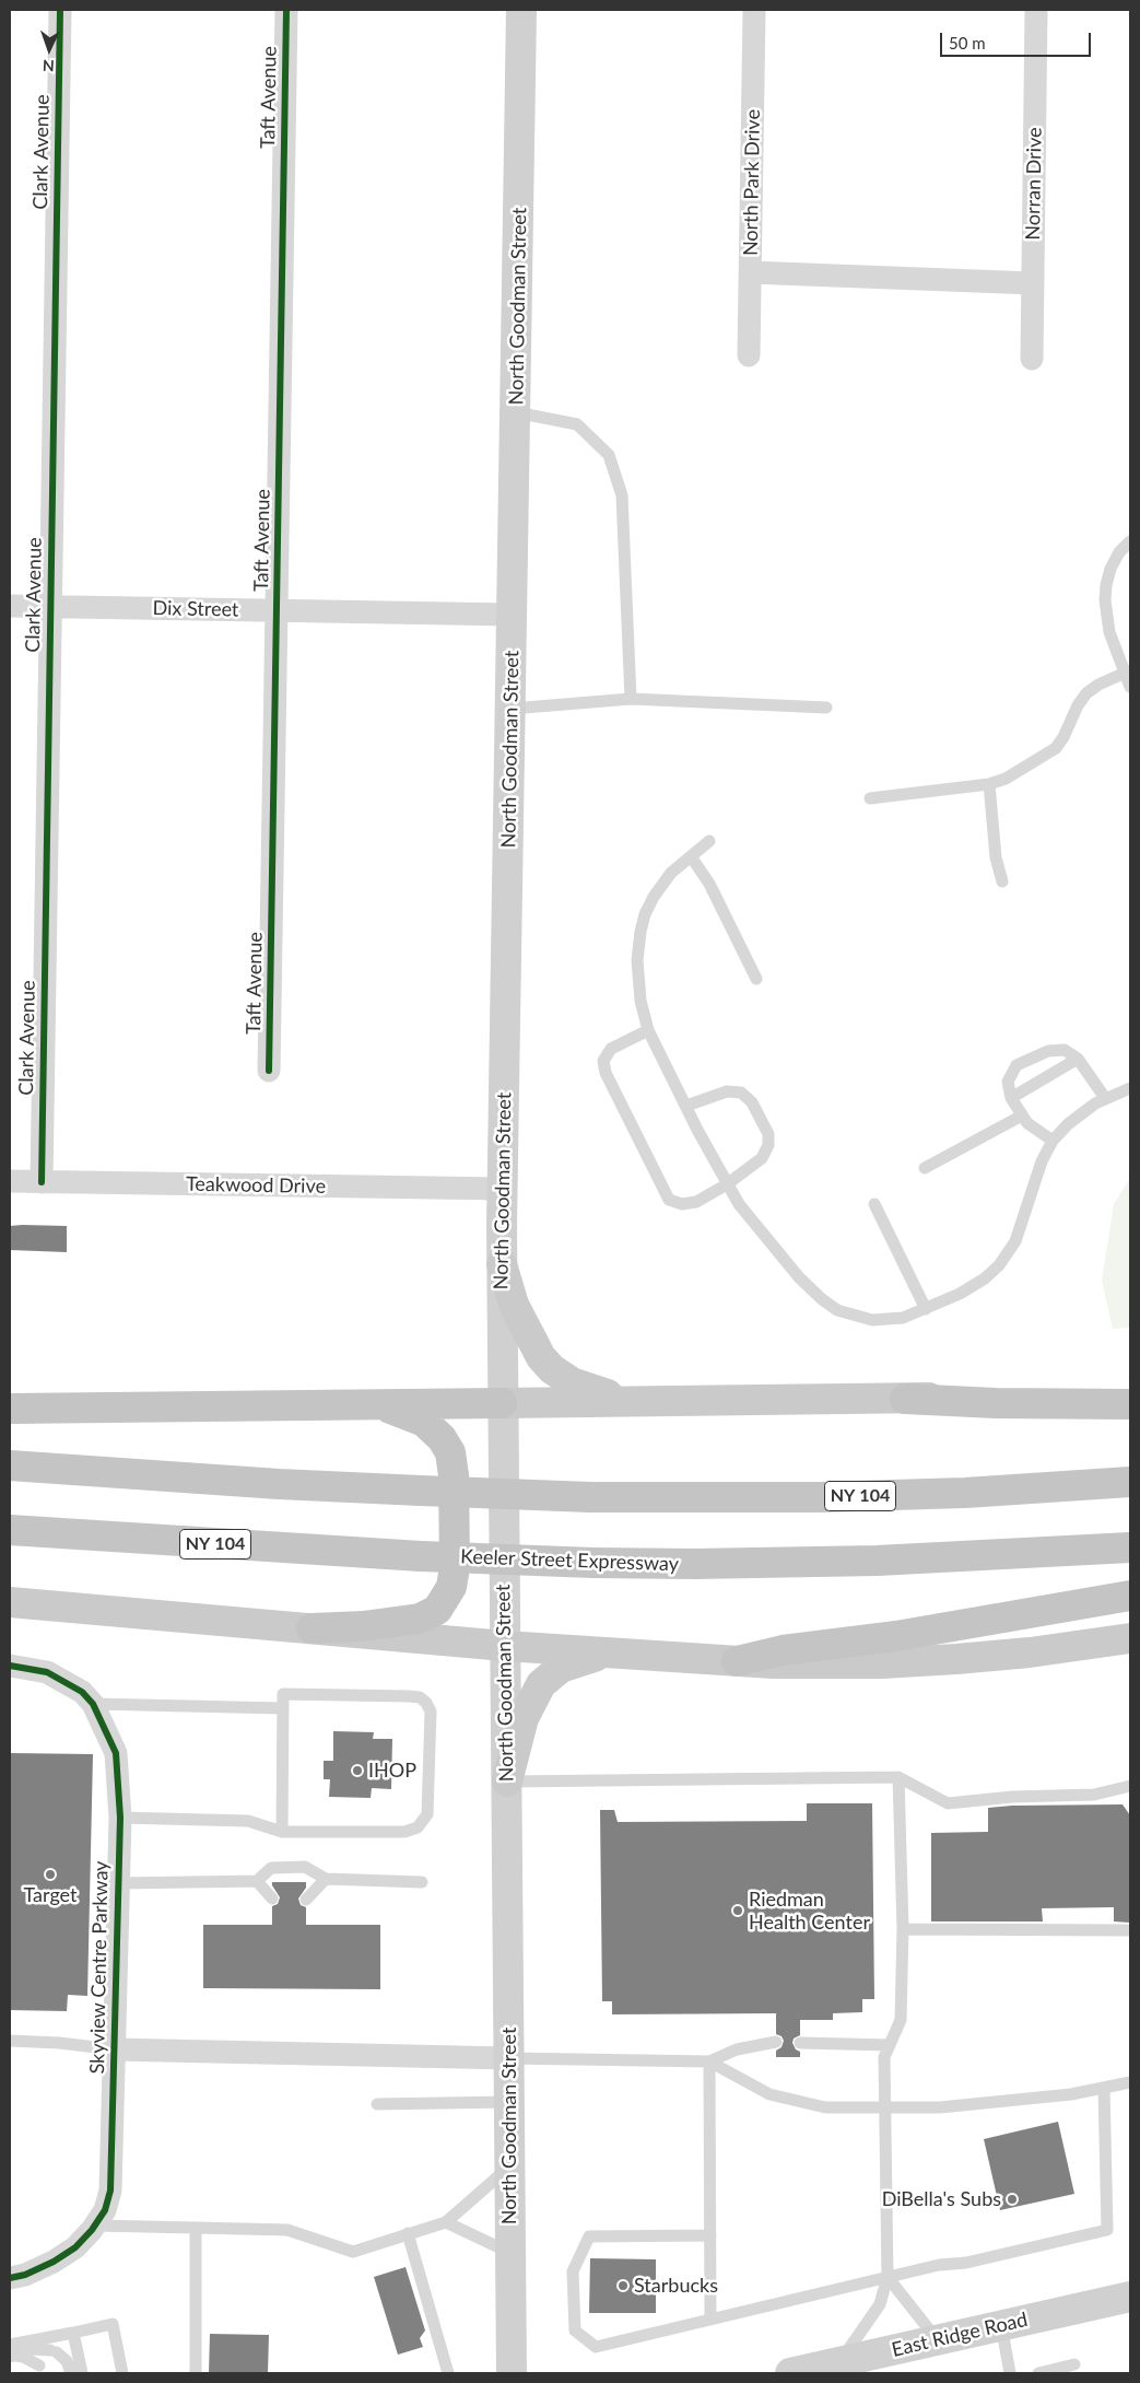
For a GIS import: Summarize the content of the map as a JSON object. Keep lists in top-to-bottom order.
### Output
{
  "streets": {
    "highway": ["NY 104", "Keeler Street Expressway"],
    "main road": ["North Goodman Street", "East Ridge Road"],
    "street": [
      "Taft Avenue",
      "Clark Avenue",
      "North Park Drive",
      "Norran Drive",
      "Dix Street",
      "Teakwood Drive",
      "Skyview Centre Parkway"
    ]
  },
  "crossings": [
    ["Taft Avenue", "Dix Street"],
    ["Clark Avenue", "Dix Street"],
    ["Clark Avenue", "Teakwood Drive"],
    ["North Goodman Street", "Dix Street"],
    ["North Goodman Street", "Teakwood Drive"],
    ["North Goodman Street", "Skyview Centre Parkway"]
  ],
  "places": [
    "IHOP",
    "Target",
    "Riedman Health Center",
    "DiBella's Subs",
    "Starbucks"
  ],
  "scale_bar": "50 m",
  "north": "bottom"
}
